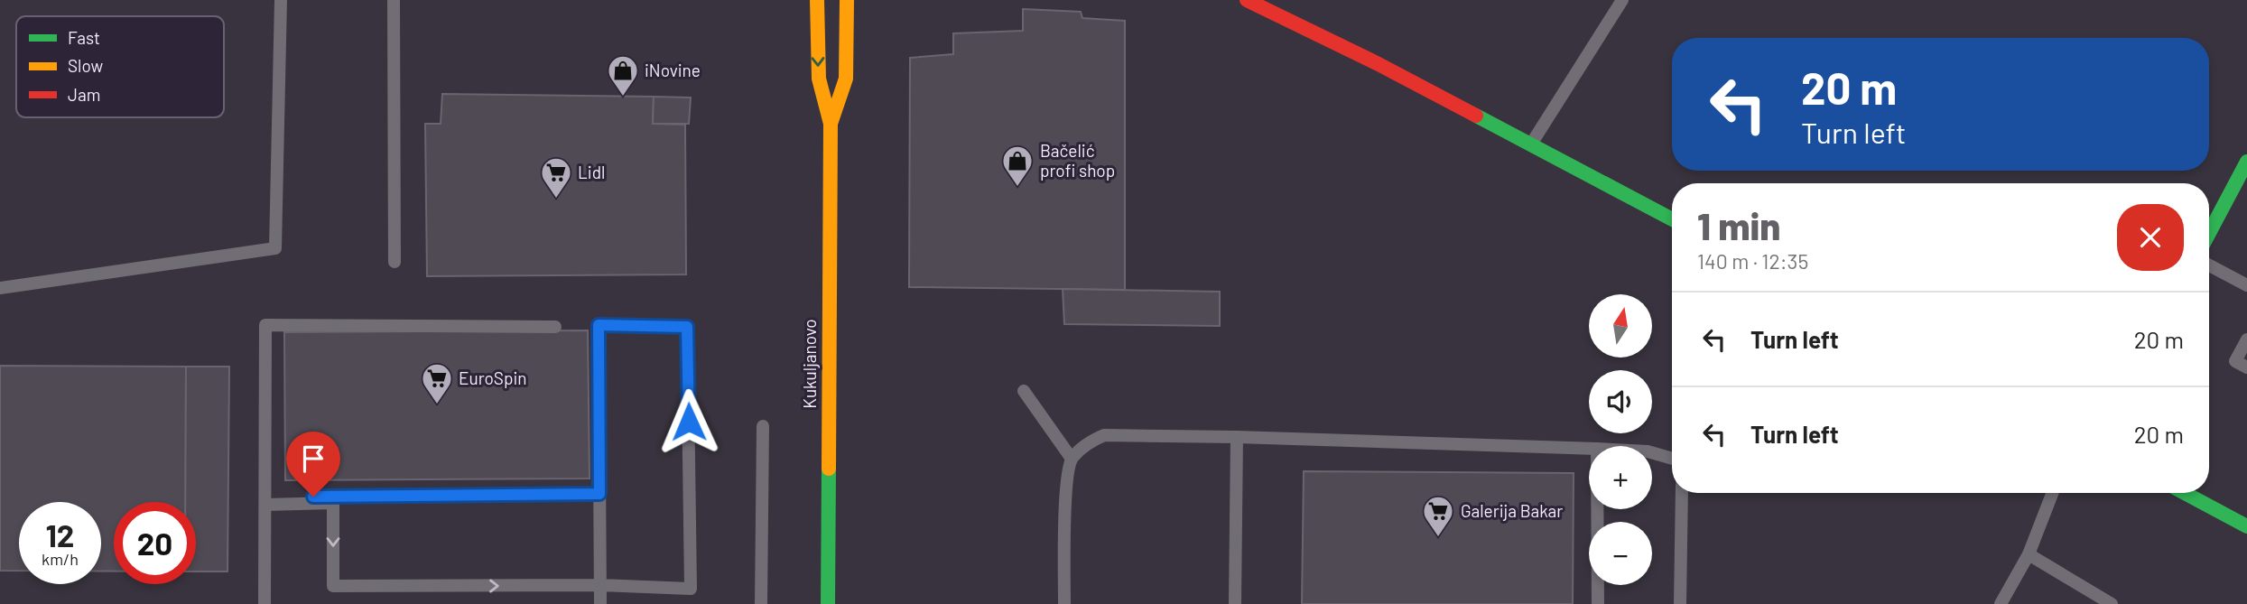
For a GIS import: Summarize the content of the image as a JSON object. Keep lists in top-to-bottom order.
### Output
{
  "streets": {
    "main road": ["Kukuljanovo"]
  },
  "places": {
    "shop": ["iNovine", "Bačelić profi shop"],
    "supermarket": ["Lidl", "EuroSpin", "Galerija Bakar"]
  },
  "legend": ["Fast", "Slow", "Jam"],
  "north": "top",
  "page": {
    "turn": ["20 m", "Turn left"],
    "heading": ["1 min", "140 m · 12:35"],
    "list": [
      {
        "name": "Turn left",
        "value": "20 m"
      },
      {
        "name": "Turn left",
        "value": "20 m"
      }
    ],
    "map_buttons": ["+", "−"],
    "speed": "12 km/h",
    "limit": "20"
  }
}
